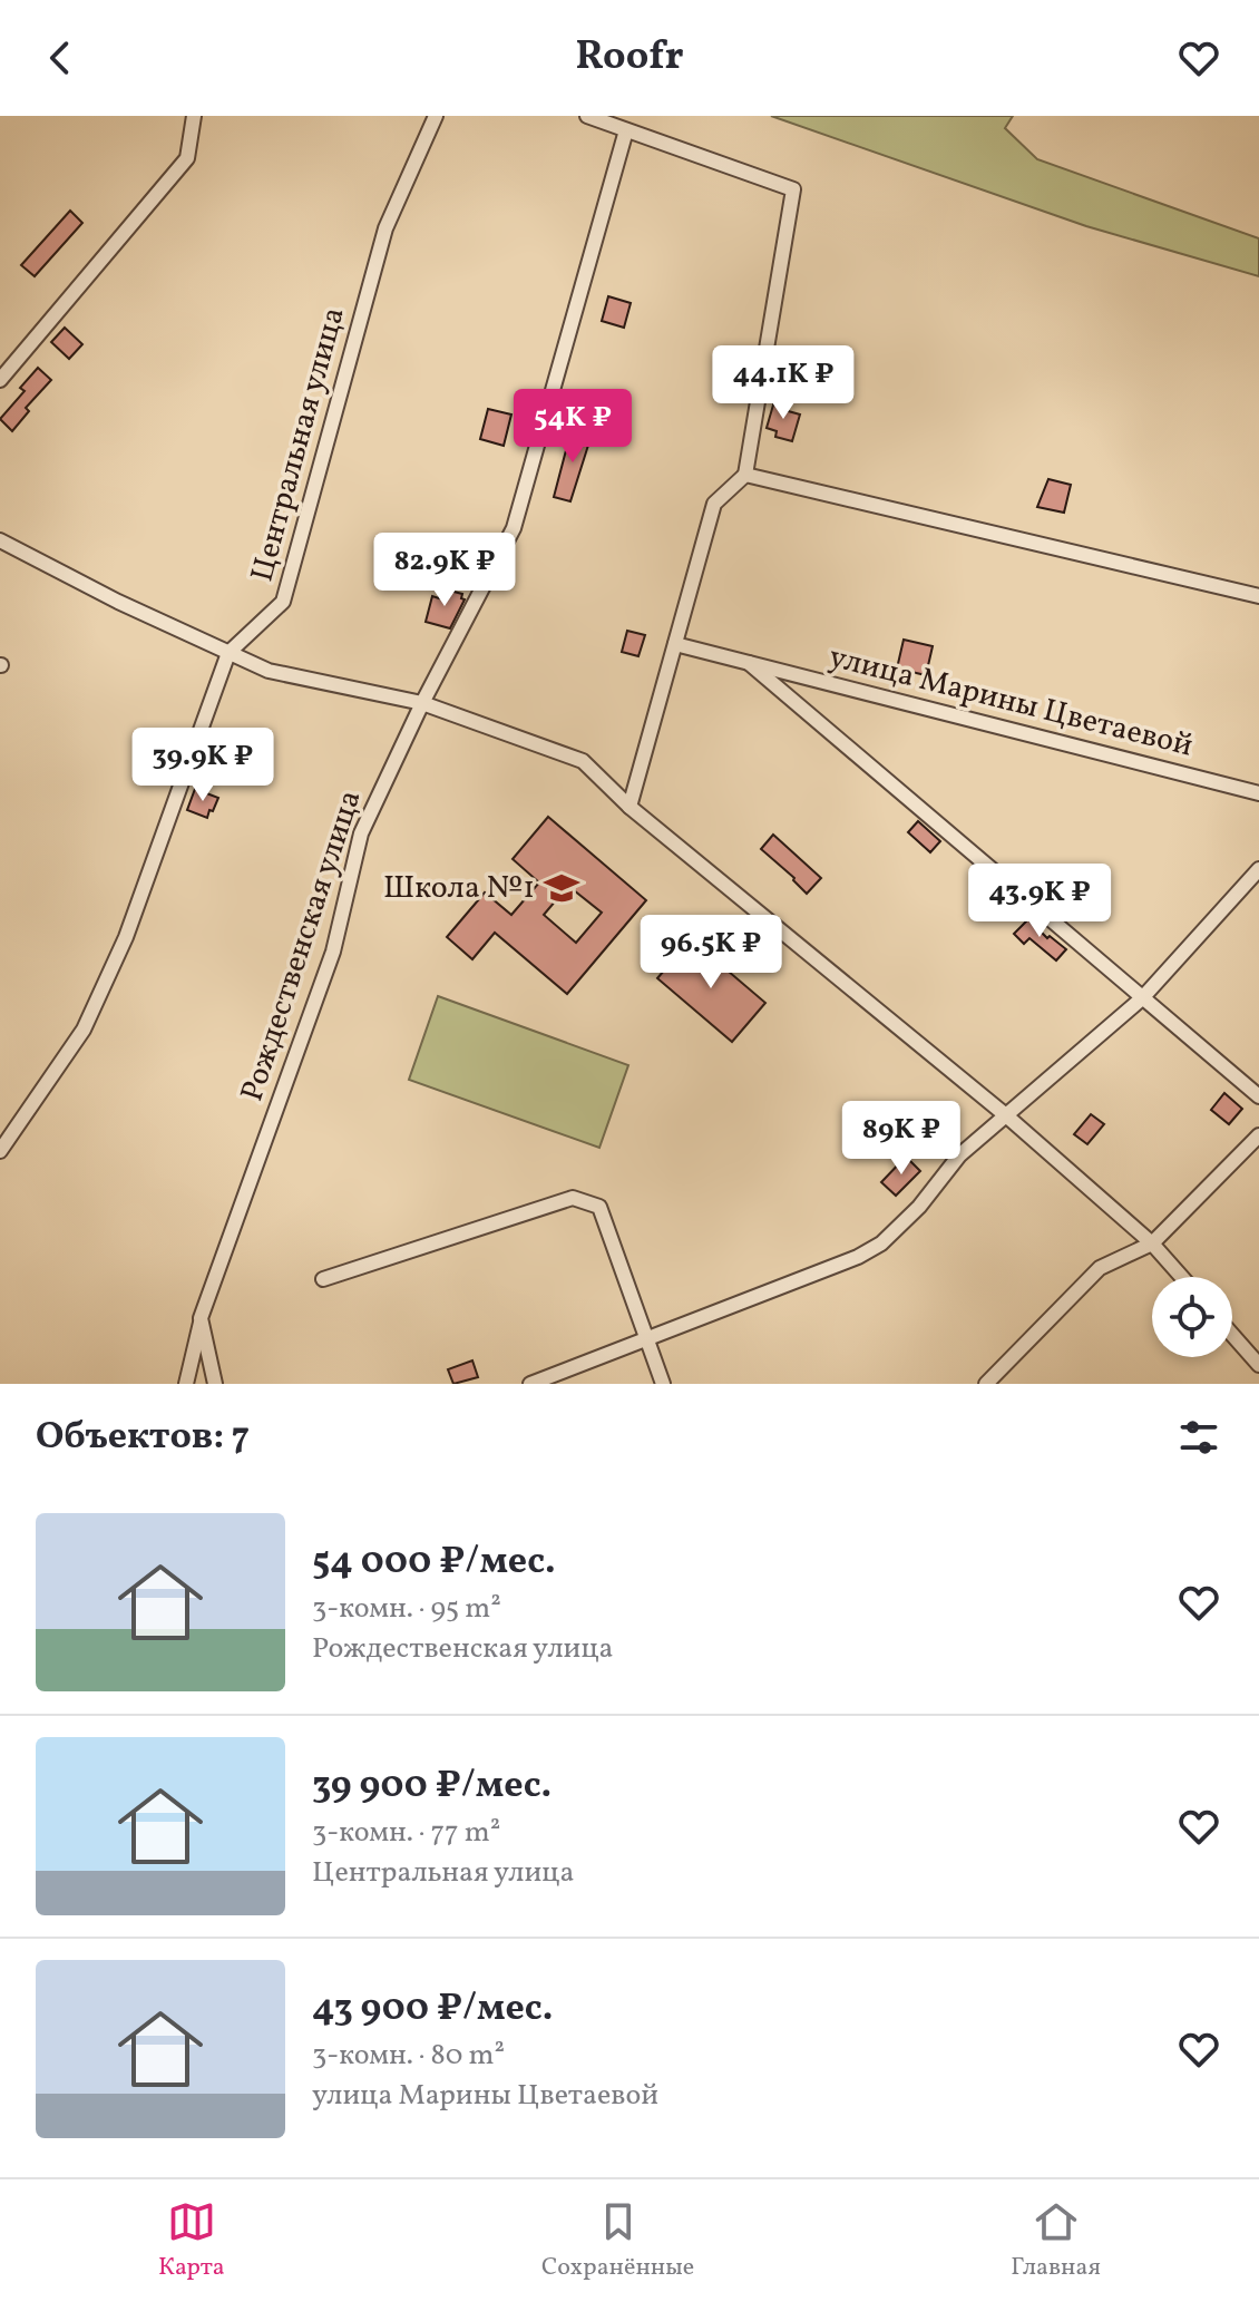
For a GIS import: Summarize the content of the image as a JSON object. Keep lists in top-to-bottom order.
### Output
{
  "streets": {
    "street": ["Центральная улица", "улица Марины Цветаевой", "Рождественская улица"]
  },
  "places": {
    "school or university": ["Школа №1"]
  },
  "page": {
    "header": "Roofr",
    "price": [
      "44.1K ₽",
      "54K ₽",
      "82.9K ₽",
      "39.9K ₽",
      "43.9K ₽",
      "96.5K ₽",
      "89K ₽"
    ],
    "heading": "Объектов: 7",
    "list": [
      {
        "name": "54 000 ₽/мес.",
        "note": "3-комн. · 95 m² · Рождественская улица"
      },
      {
        "name": "39 900 ₽/мес.",
        "note": "3-комн. · 77 m² · Центральная улица"
      },
      {
        "name": "43 900 ₽/мес.",
        "note": "3-комн. · 80 m² · улица Марины Цветаевой"
      }
    ],
    "tabs": ["Карта", "Сохранённые", "Главная"]
  }
}
